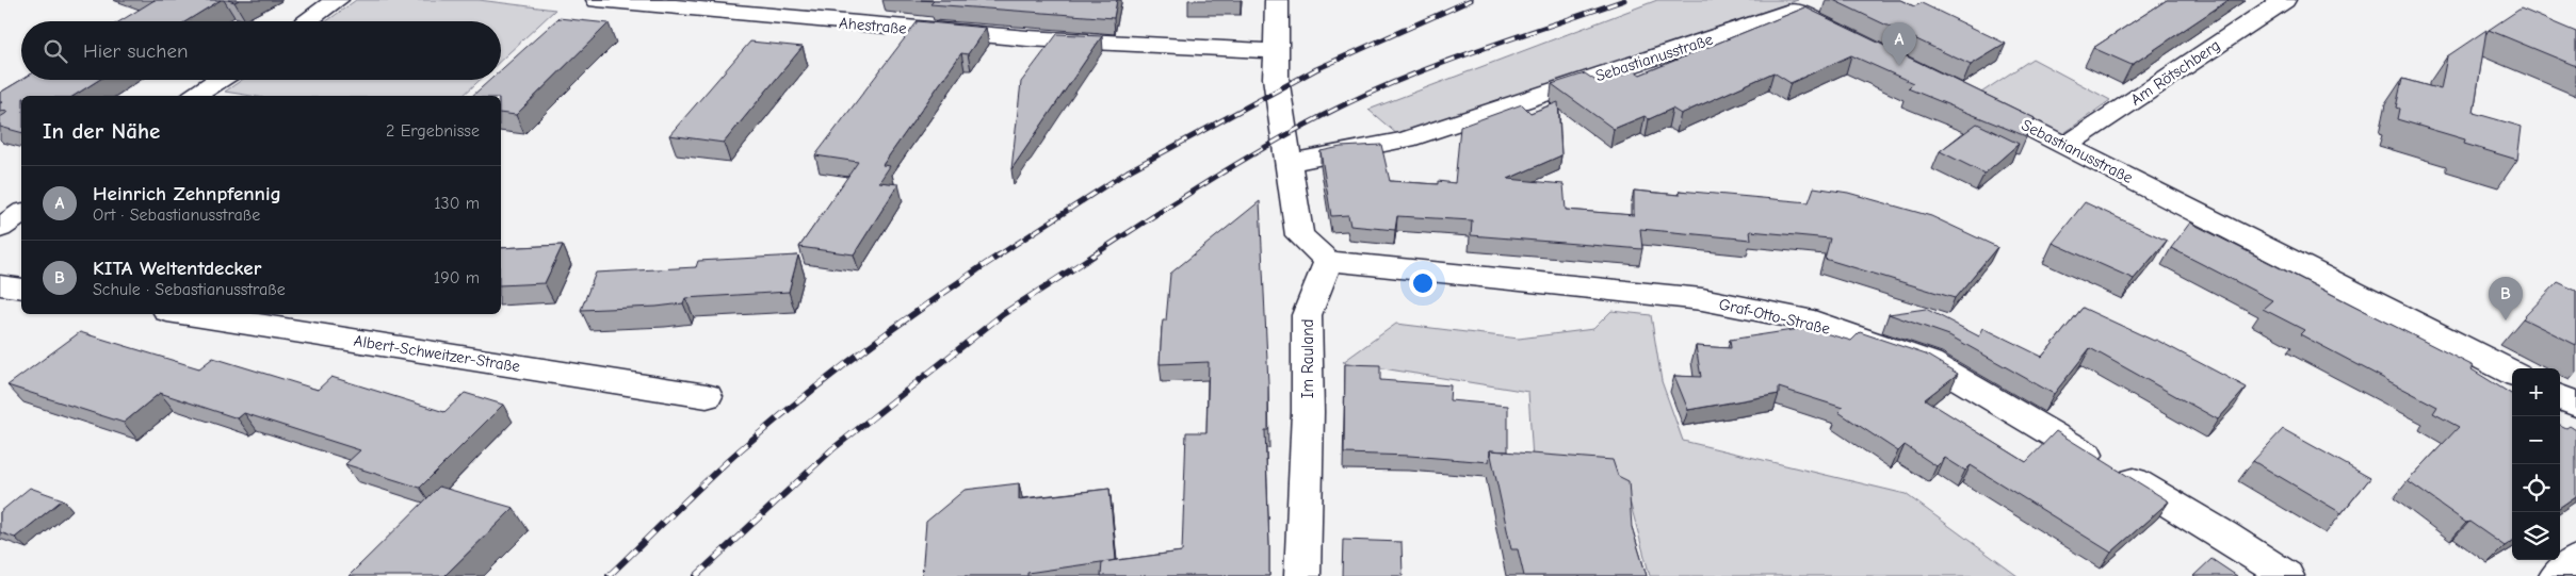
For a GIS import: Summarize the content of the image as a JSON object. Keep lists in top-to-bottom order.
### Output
{
  "streets": {
    "street": [
      "Ahestraße",
      "Sebastianusstraße",
      "Am Rötschberg",
      "Graf-Otto-Straße",
      "Albert-Schweitzer-Straße",
      "Im Rauland"
    ]
  },
  "crossings": [
    ["Sebastianusstraße", "Am Rötschberg"],
    ["Graf-Otto-Straße", "Im Rauland"]
  ],
  "page": {
    "search": "Hier suchen",
    "pins": ["A", "B"],
    "heading": ["In der Nähe", "2 Ergebnisse"],
    "list": [
      {
        "mark": "A",
        "name": "Heinrich Zehnpfennig",
        "note": "Ort · Sebastianusstraße",
        "value": "130 m"
      },
      {
        "mark": "B",
        "name": "KITA Weltentdecker",
        "note": "Schule · Sebastianusstraße",
        "value": "190 m"
      }
    ],
    "map_buttons": ["+", "−"]
  }
}
